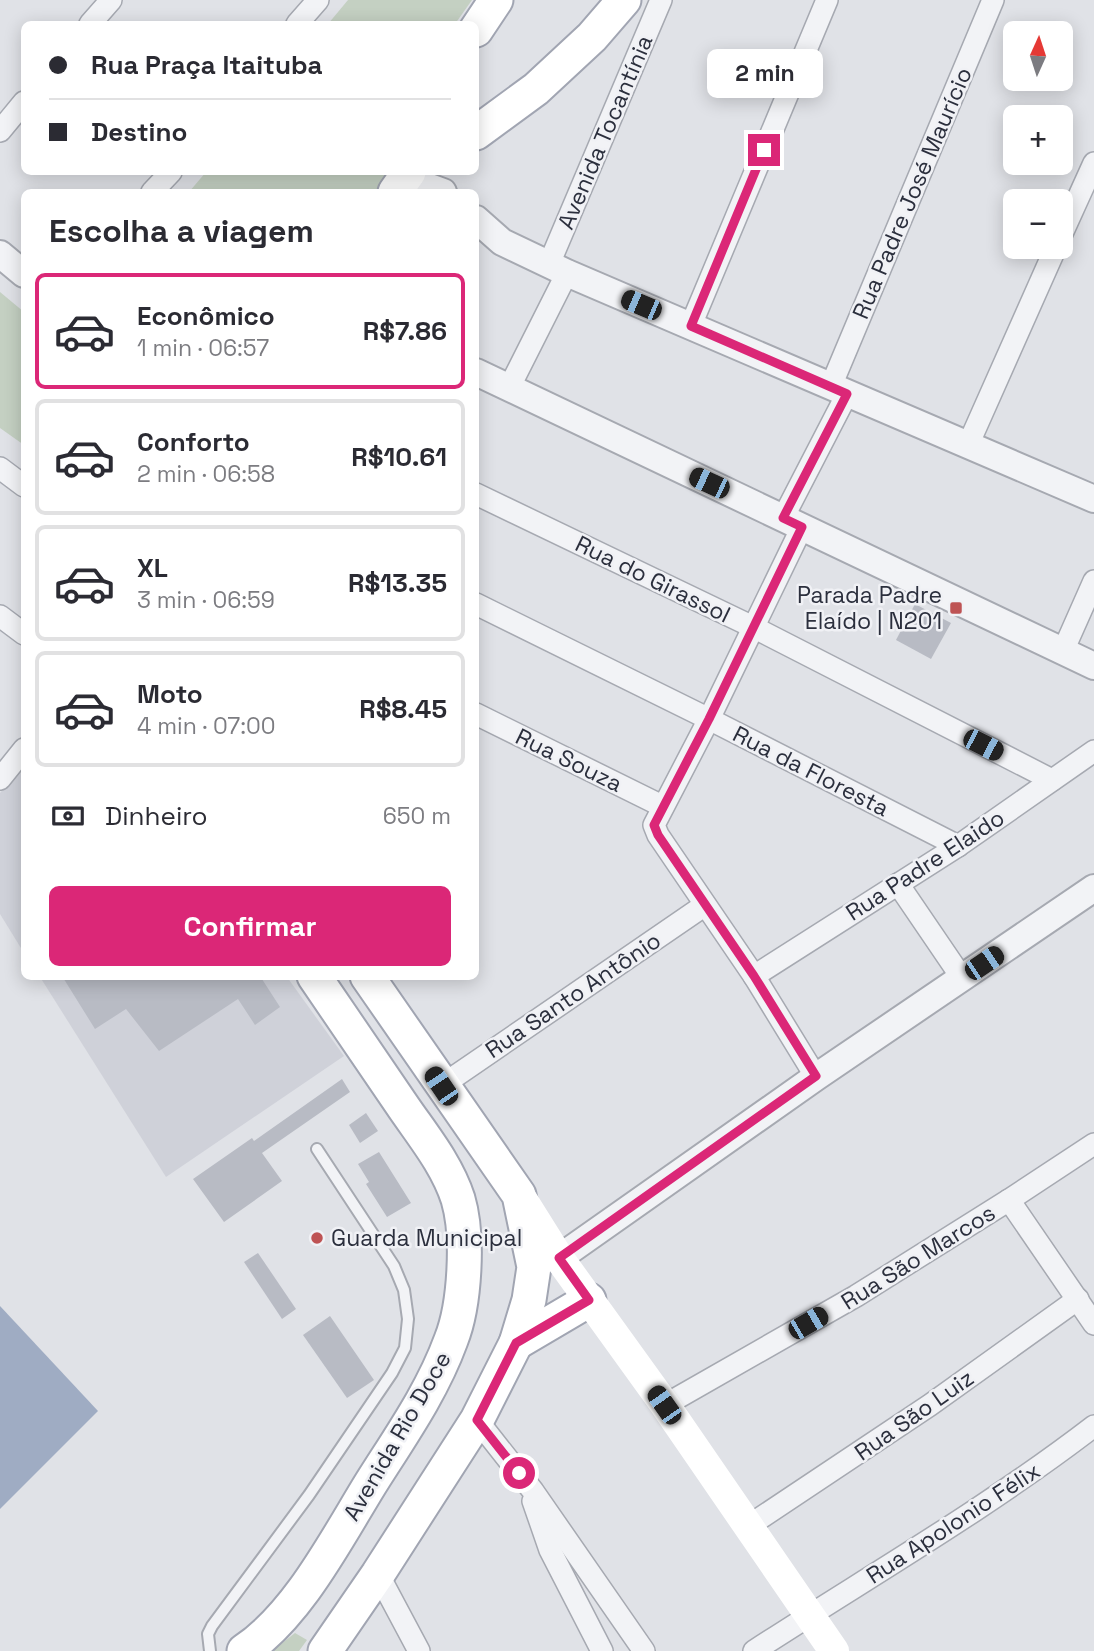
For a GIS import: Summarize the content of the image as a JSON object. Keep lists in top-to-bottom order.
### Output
{
  "streets": {
    "main road": ["Avenida Rio Doce"],
    "street": [
      "Avenida Tocantínia",
      "Rua Padre José Maurício",
      "Rua do Girassol",
      "Rua Souza",
      "Rua da Floresta",
      "Rua Padre Elaido",
      "Rua Santo Antônio",
      "Rua São Marcos",
      "Rua São Luiz",
      "Rua Apolonio Félix"
    ]
  },
  "crossings": [
    ["Rua Padre José Maurício", "Rua do Girassol"],
    ["Rua Padre José Maurício", "Rua Souza"],
    ["Rua Padre José Maurício", "Rua da Floresta"],
    ["Rua do Girassol", "Rua Padre Elaido"],
    ["Rua da Floresta", "Rua Padre Elaido"]
  ],
  "places": {
    "transit": ["Parada Padre Elaído | N201"],
    "other": ["Guarda Municipal"]
  },
  "north": "top",
  "page": {
    "map_buttons": ["+", "−"],
    "banner": ["Rua Praça Itaituba", "Destino"],
    "bubble": "2 min",
    "heading": "Escolha a viagem",
    "list": [
      {
        "name": "Econômico",
        "note": "1 min · 06:57",
        "value": "R$7.86"
      },
      {
        "name": "Conforto",
        "note": "2 min · 06:58",
        "value": "R$10.61"
      },
      {
        "name": "XL",
        "note": "3 min · 06:59",
        "value": "R$13.35"
      },
      {
        "name": "Moto",
        "note": "4 min · 07:00",
        "value": "R$8.45"
      }
    ],
    "pay": ["Dinheiro", "650 m"],
    "buttons": "Confirmar"
  }
}
